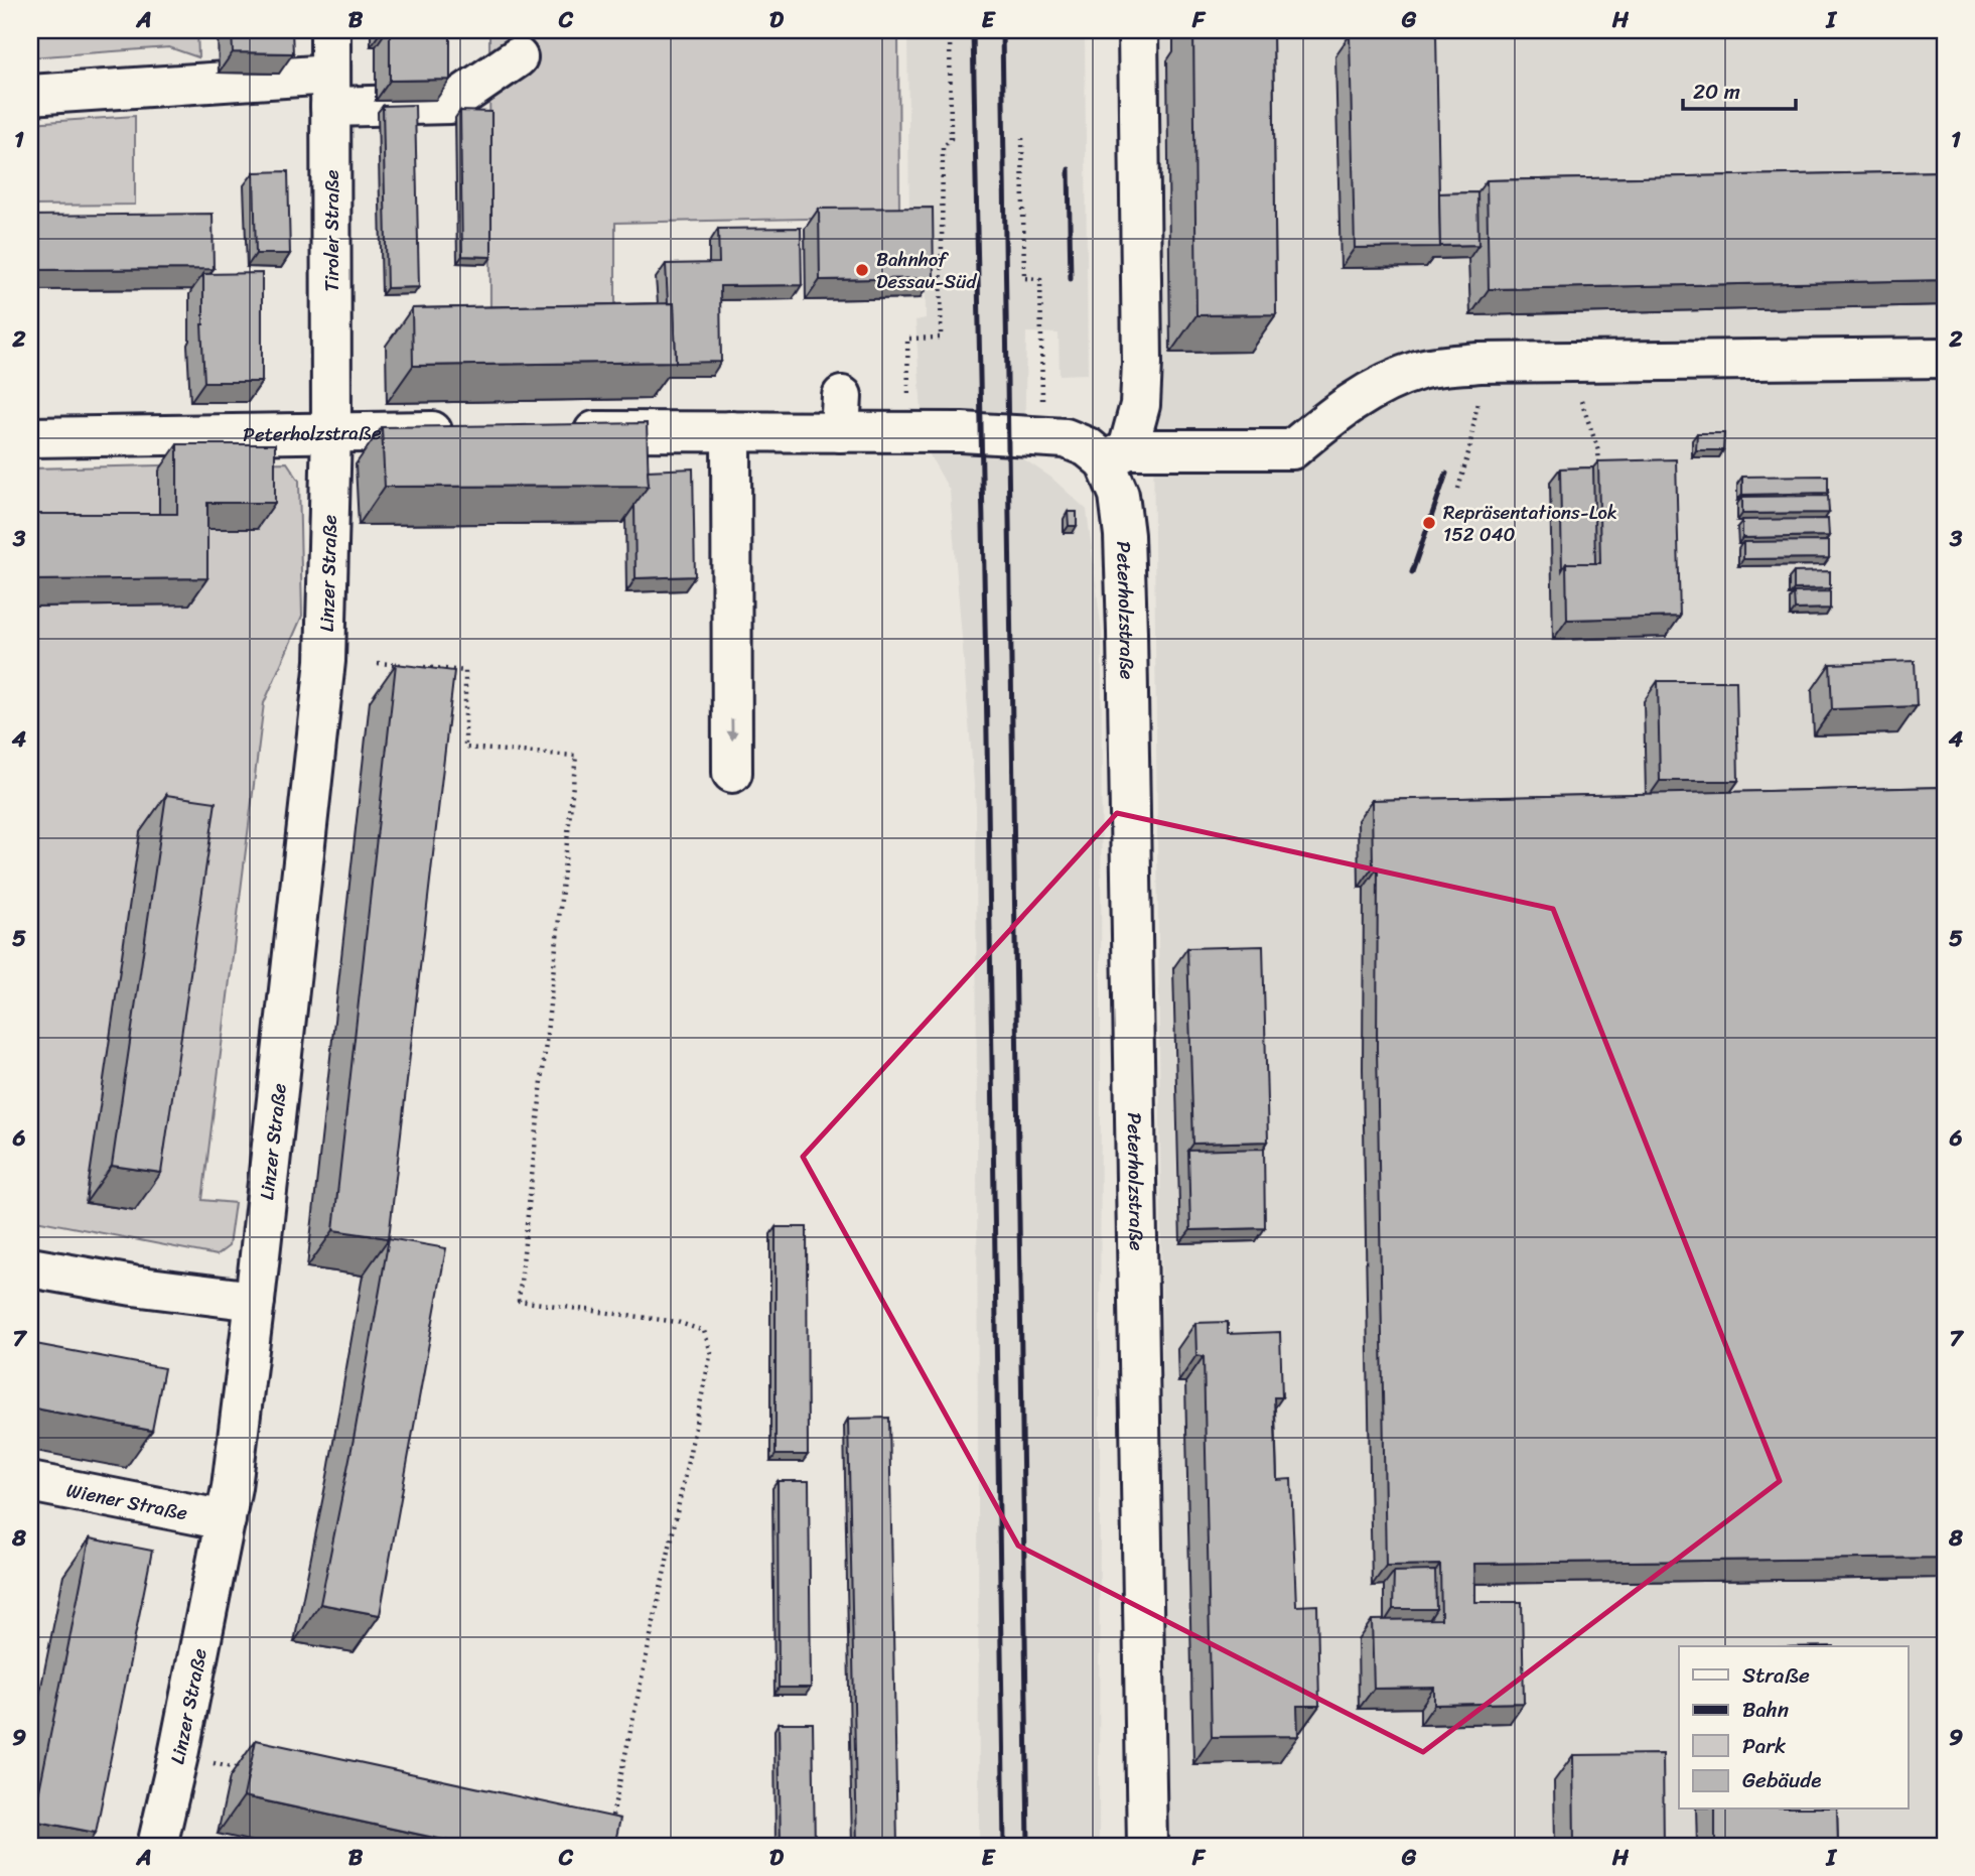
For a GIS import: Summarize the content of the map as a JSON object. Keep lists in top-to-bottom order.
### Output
{
  "streets": {
    "street": [
      "Tiroler Straße",
      "Peterholzstraße",
      "Linzer Straße",
      "Wiener Straße"
    ]
  },
  "crossings": [
    ["Tiroler Straße", "Peterholzstraße"],
    ["Tiroler Straße", "Linzer Straße"],
    ["Peterholzstraße", "Linzer Straße"],
    ["Linzer Straße", "Wiener Straße"]
  ],
  "places": ["Bahnhof Dessau-Süd", "Repräsentations-Lok 152 040"],
  "legend": [
    "Straße",
    "Bahn",
    "Park",
    "Gebäude"
  ],
  "scale_bar": "20 m",
  "grid": {
    "columns": [
      "A",
      "B",
      "C",
      "D",
      "E",
      "F",
      "G",
      "H",
      "I"
    ],
    "rows": [
      "1",
      "2",
      "3",
      "4",
      "5",
      "6",
      "7",
      "8",
      "9"
    ]
  }
}
